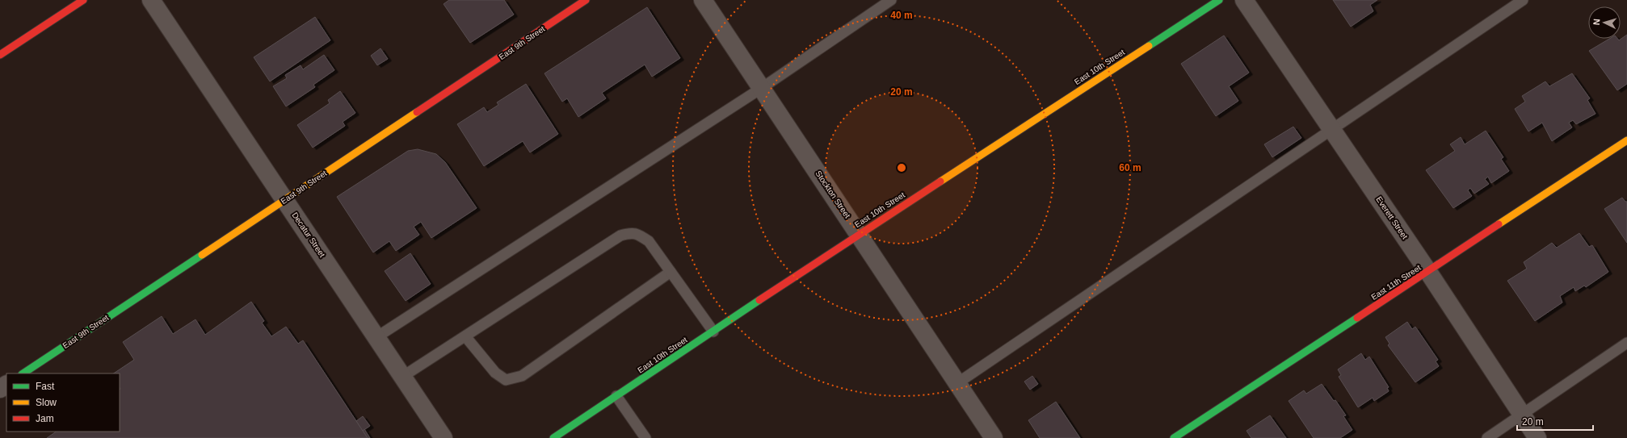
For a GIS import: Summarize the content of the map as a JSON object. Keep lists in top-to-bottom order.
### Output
{
  "streets": {
    "street": [
      "East 9th Street",
      "East 10th Street",
      "Stockton Street",
      "Everett Street",
      "Decatur Street",
      "East 11th Street"
    ]
  },
  "crossings": [
    ["East 9th Street", "Decatur Street"],
    ["East 10th Street", "Stockton Street"],
    ["Everett Street", "East 11th Street"]
  ],
  "legend": ["Fast", "Slow", "Jam"],
  "scale_bar": "20 m",
  "north": "left",
  "rings": ["40 m", "20 m", "60 m"]
}
